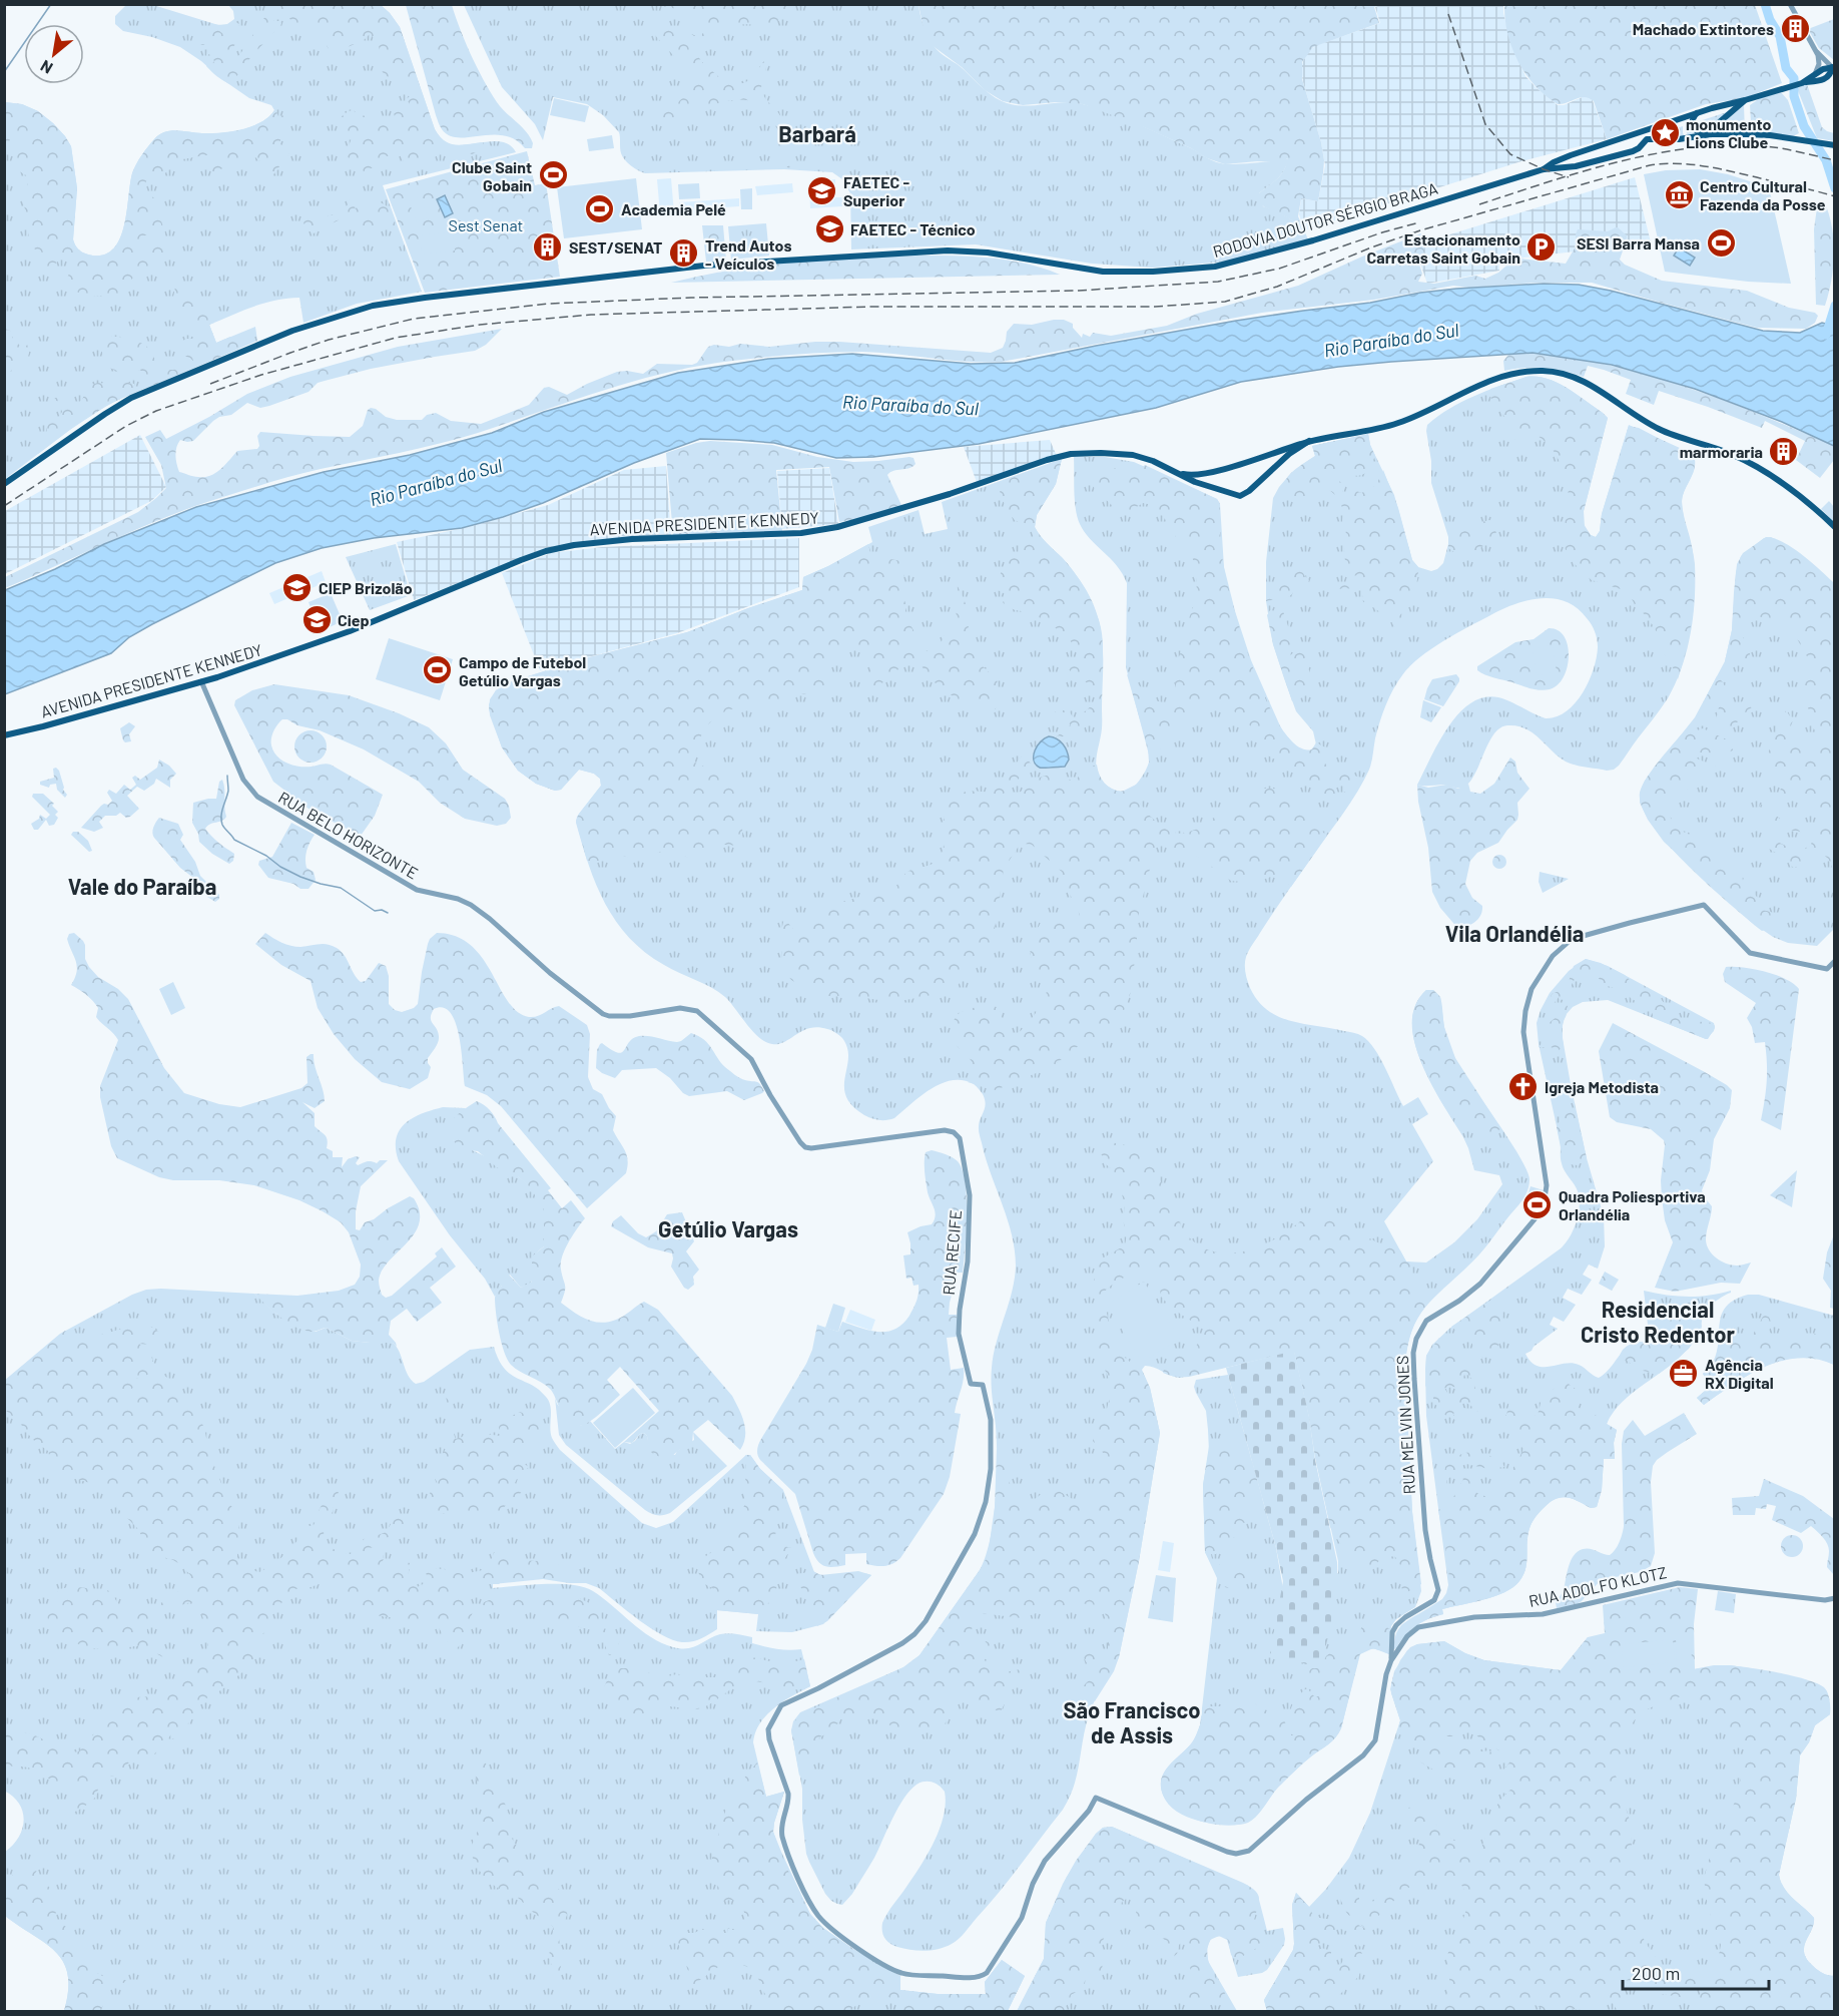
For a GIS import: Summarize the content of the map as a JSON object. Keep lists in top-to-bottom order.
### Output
{
  "streets": {
    "main road": ["RODOVIA DOUTOR SÉRGIO BRAGA", "AVENIDA PRESIDENTE KENNEDY"],
    "street": [
      "RUA BELO HORIZONTE",
      "RUA RECIFE",
      "RUA MELVIN JONES",
      "RUA ADOLFO KLOTZ"
    ]
  },
  "crossings": [
    ["AVENIDA PRESIDENTE KENNEDY", "RUA BELO HORIZONTE"],
    ["RUA BELO HORIZONTE", "RUA RECIFE"],
    ["RUA RECIFE", "RUA ADOLFO KLOTZ"],
    ["RUA MELVIN JONES", "RUA ADOLFO KLOTZ"]
  ],
  "districts": [
    "Barbará",
    "Vale do Paraíba",
    "Vila Orlandélia",
    "Getúlio Vargas",
    "Residencial Cristo Redentor",
    "São Francisco de Assis"
  ],
  "water": ["Rio Paraíba do Sul"],
  "parks": ["Sest Senat"],
  "places": {
    "building": [
      "Machado Extintores",
      "SEST/SENAT",
      "Trend Autos - Veículos",
      "marmoraria"
    ],
    "place": ["monumento Lions Clube"],
    "sports": [
      "Clube Saint Gobain",
      "Academia Pelé",
      "SESI Barra Mansa",
      "Campo de Futebol Getúlio Vargas",
      "Quadra Poliesportiva Orlandélia"
    ],
    "school or university": [
      "FAETEC - Superior",
      "FAETEC - Técnico",
      "CIEP Brizolão",
      "Ciep"
    ],
    "museum": ["Centro Cultural Fazenda da Posse"],
    "parking": ["Estacionamento Carretas Saint Gobain"],
    "church": ["Igreja Metodista"],
    "office": ["Agência RX Digital"]
  },
  "scale_bar": "200 m",
  "north": "bottom left"
}
